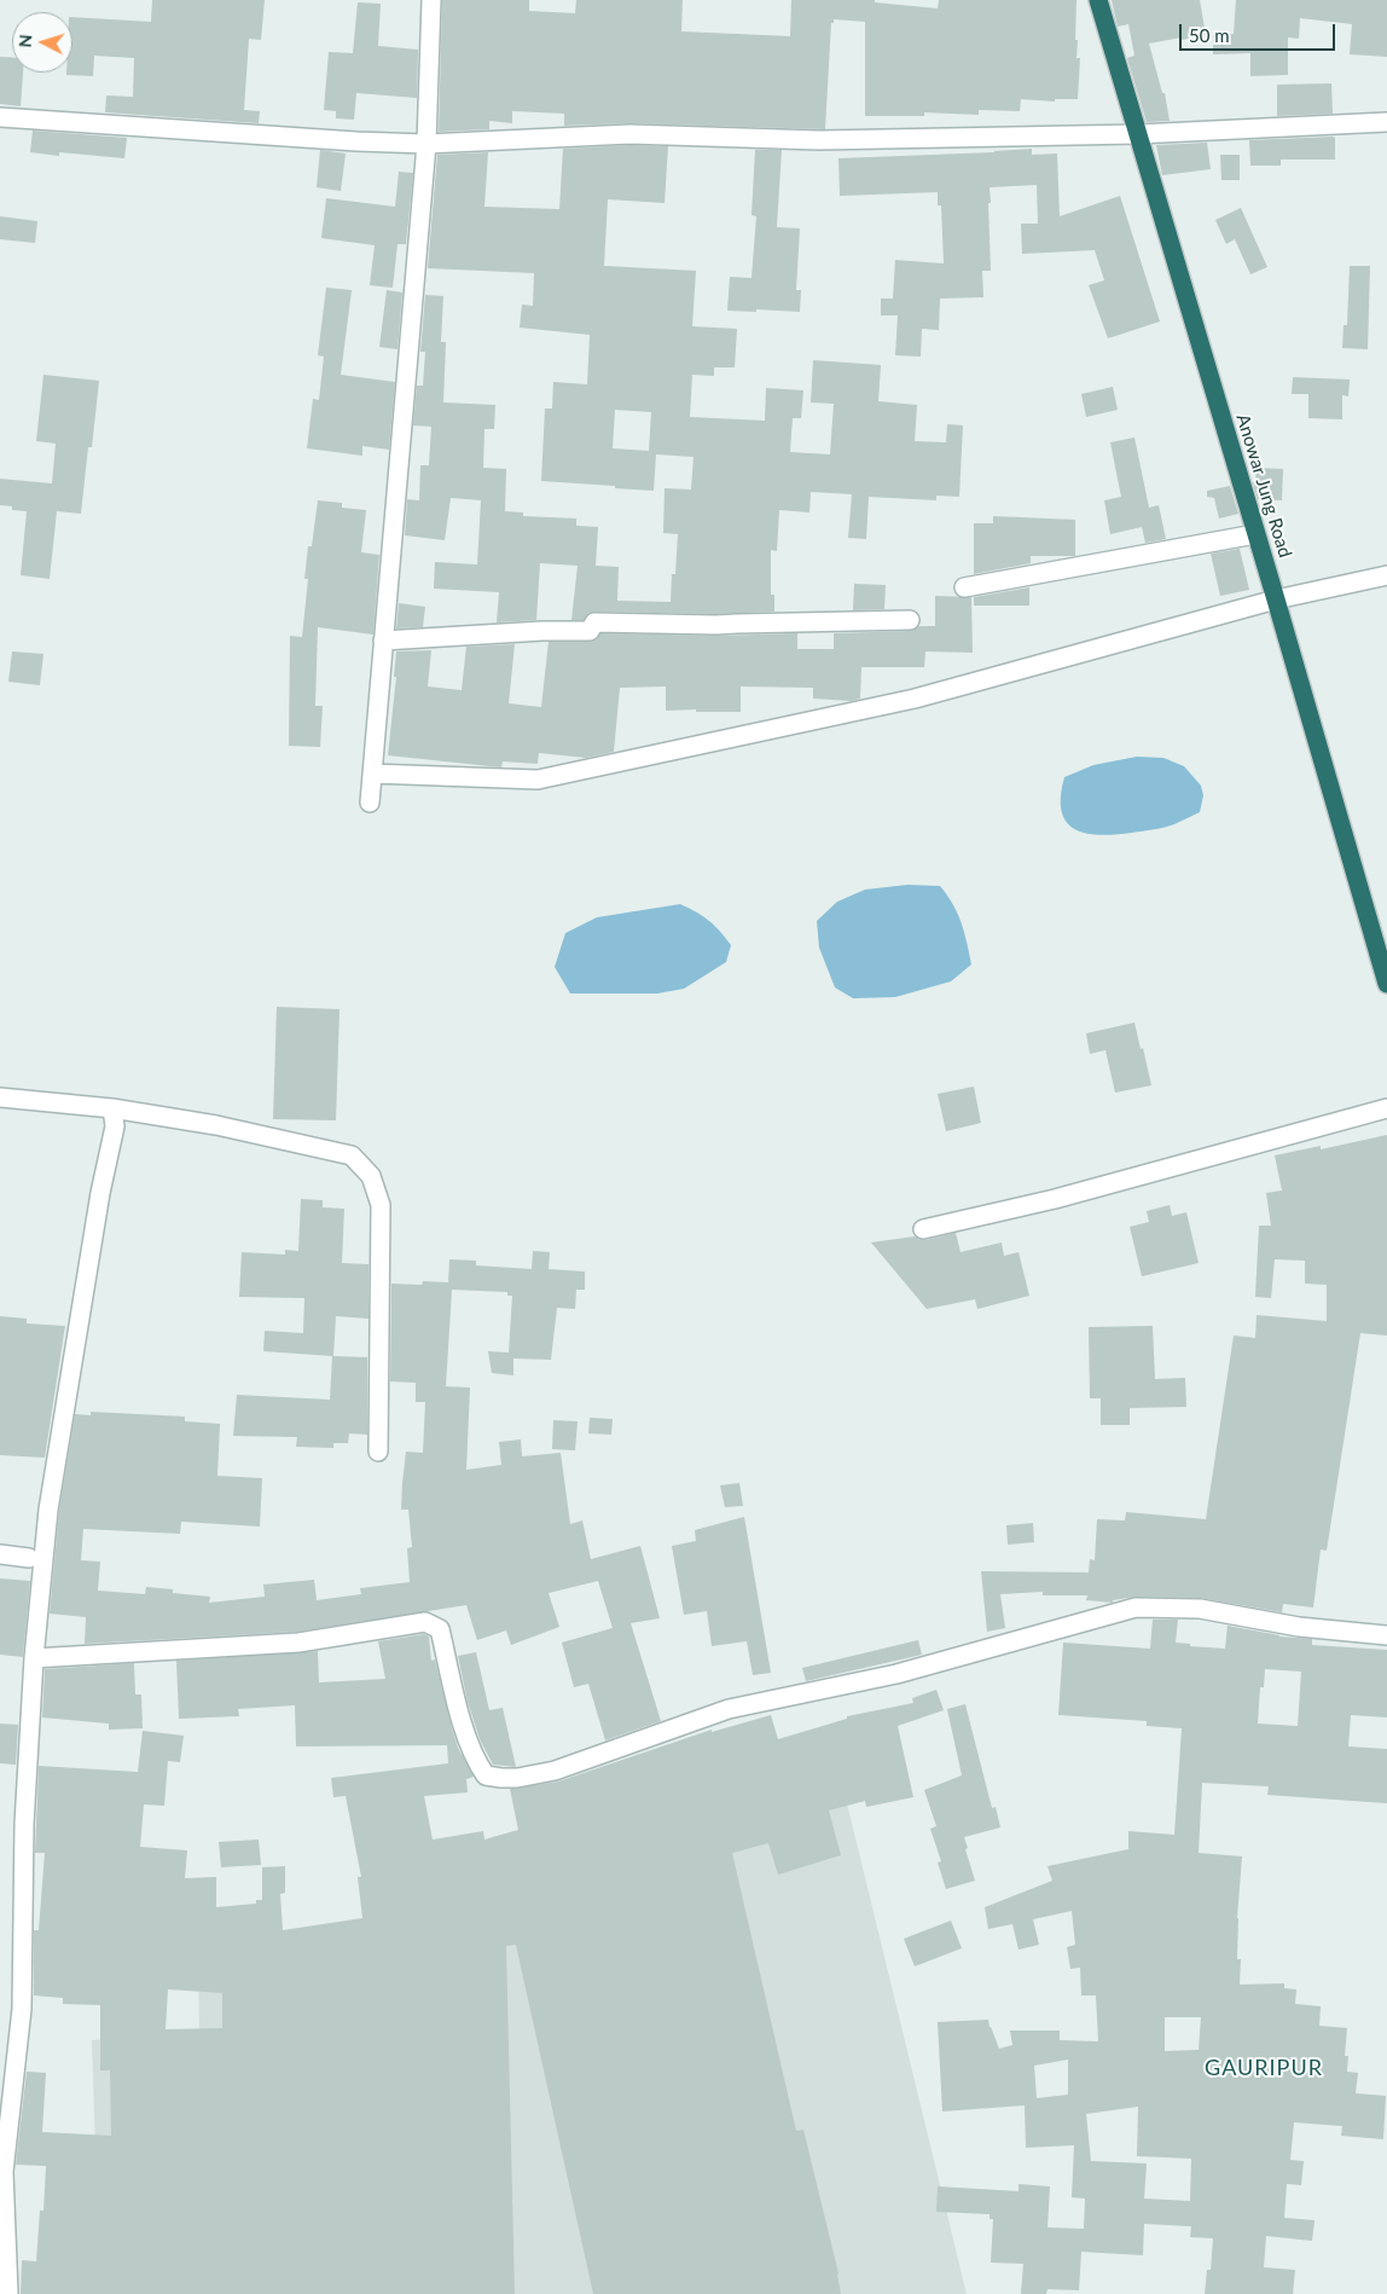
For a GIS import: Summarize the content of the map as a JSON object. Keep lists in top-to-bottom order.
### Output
{
  "streets": {
    "highway": ["Anowar Jung Road"]
  },
  "districts": ["GAURIPUR"],
  "scale_bar": "50 m",
  "north": "left"
}
